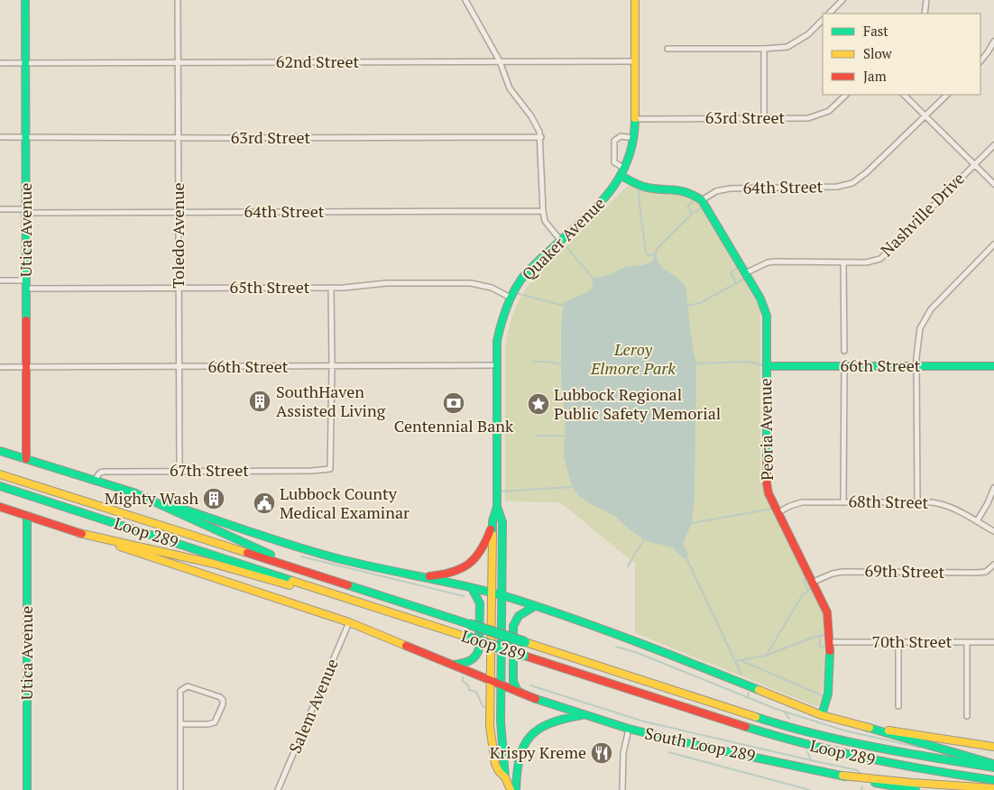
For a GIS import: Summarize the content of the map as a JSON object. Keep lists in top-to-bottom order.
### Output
{
  "streets": {
    "main road": [
      "Utica Avenue",
      "Quaker Avenue",
      "66th Street",
      "Peoria Avenue",
      "Loop 289",
      "South Loop 289"
    ],
    "street": [
      "62nd Street",
      "63rd Street",
      "64th Street",
      "Nashville Drive",
      "Toledo Avenue",
      "65th Street",
      "67th Street",
      "68th Street",
      "69th Street",
      "70th Street",
      "Salem Avenue"
    ]
  },
  "crossings": [
    ["62nd Street", "Utica Avenue"],
    ["62nd Street", "Toledo Avenue"],
    ["62nd Street", "Quaker Avenue"],
    ["63rd Street", "Utica Avenue"],
    ["63rd Street", "Toledo Avenue"],
    ["63rd Street", "Quaker Avenue"],
    ["64th Street", "Utica Avenue"],
    ["64th Street", "Toledo Avenue"],
    ["64th Street", "Peoria Avenue"],
    ["Utica Avenue", "65th Street"],
    ["Utica Avenue", "66th Street"],
    ["Toledo Avenue", "65th Street"],
    ["Toledo Avenue", "66th Street"],
    ["Toledo Avenue", "67th Street"],
    ["Quaker Avenue", "65th Street"],
    ["Quaker Avenue", "66th Street"],
    ["Quaker Avenue", "South Loop 289"],
    ["66th Street", "Peoria Avenue"],
    ["66th Street", "67th Street"],
    ["Peoria Avenue", "68th Street"],
    ["Peoria Avenue", "69th Street"],
    ["Peoria Avenue", "70th Street"],
    ["Salem Avenue", "South Loop 289"]
  ],
  "parks": ["Leroy Elmore Park"],
  "places": {
    "building": ["SouthHaven Assisted Living", "Mighty Wash"],
    "bank": ["Centennial Bank"],
    "place": ["Lubbock Regional Public Safety Memorial"],
    "public building": ["Lubbock County Medical Examinar"],
    "restaurant": ["Krispy Kreme"]
  },
  "legend": ["Fast", "Slow", "Jam"]
}
